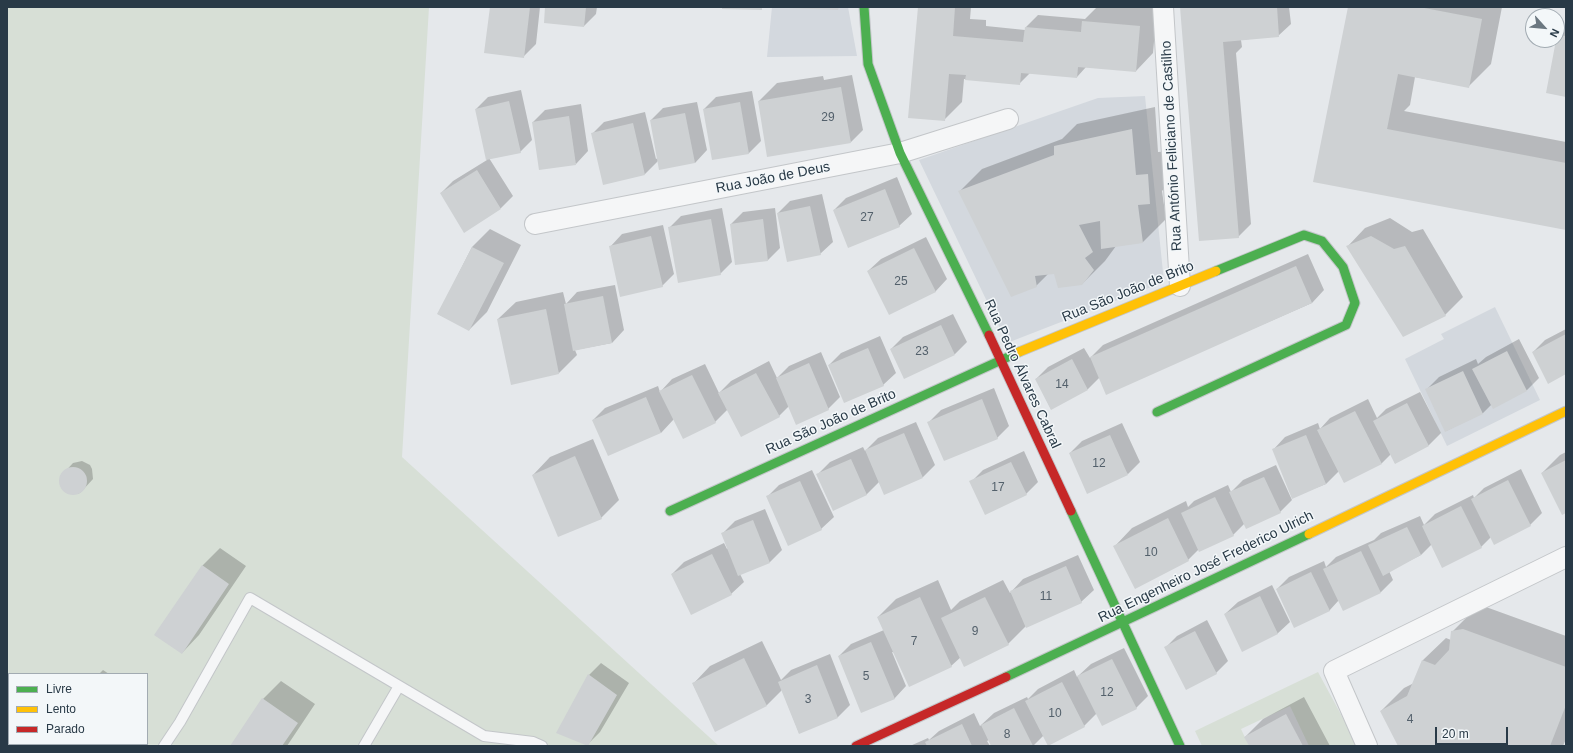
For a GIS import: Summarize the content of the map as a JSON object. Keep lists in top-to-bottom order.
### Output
{
  "streets": {
    "street": [
      "Rua António Feliciano de Castilho",
      "Rua João de Deus",
      "Rua São João de Brito",
      "Rua Pedro Álvares Cabral",
      "Rua Engenheiro José Frederico Ulrich"
    ]
  },
  "crossings": [
    ["Rua António Feliciano de Castilho", "Rua São João de Brito"],
    ["Rua João de Deus", "Rua Pedro Álvares Cabral"],
    ["Rua São João de Brito", "Rua Pedro Álvares Cabral"],
    ["Rua Pedro Álvares Cabral", "Rua Engenheiro José Frederico Ulrich"]
  ],
  "house_numbers": [
    "29",
    "27",
    "25",
    "23",
    "14",
    "12",
    "17",
    "10",
    "11",
    "9",
    "7",
    "5",
    "12",
    "3",
    "10",
    "4",
    "8"
  ],
  "legend": ["Livre", "Lento", "Parado"],
  "scale_bar": "20 m",
  "north": "bottom right"
}
